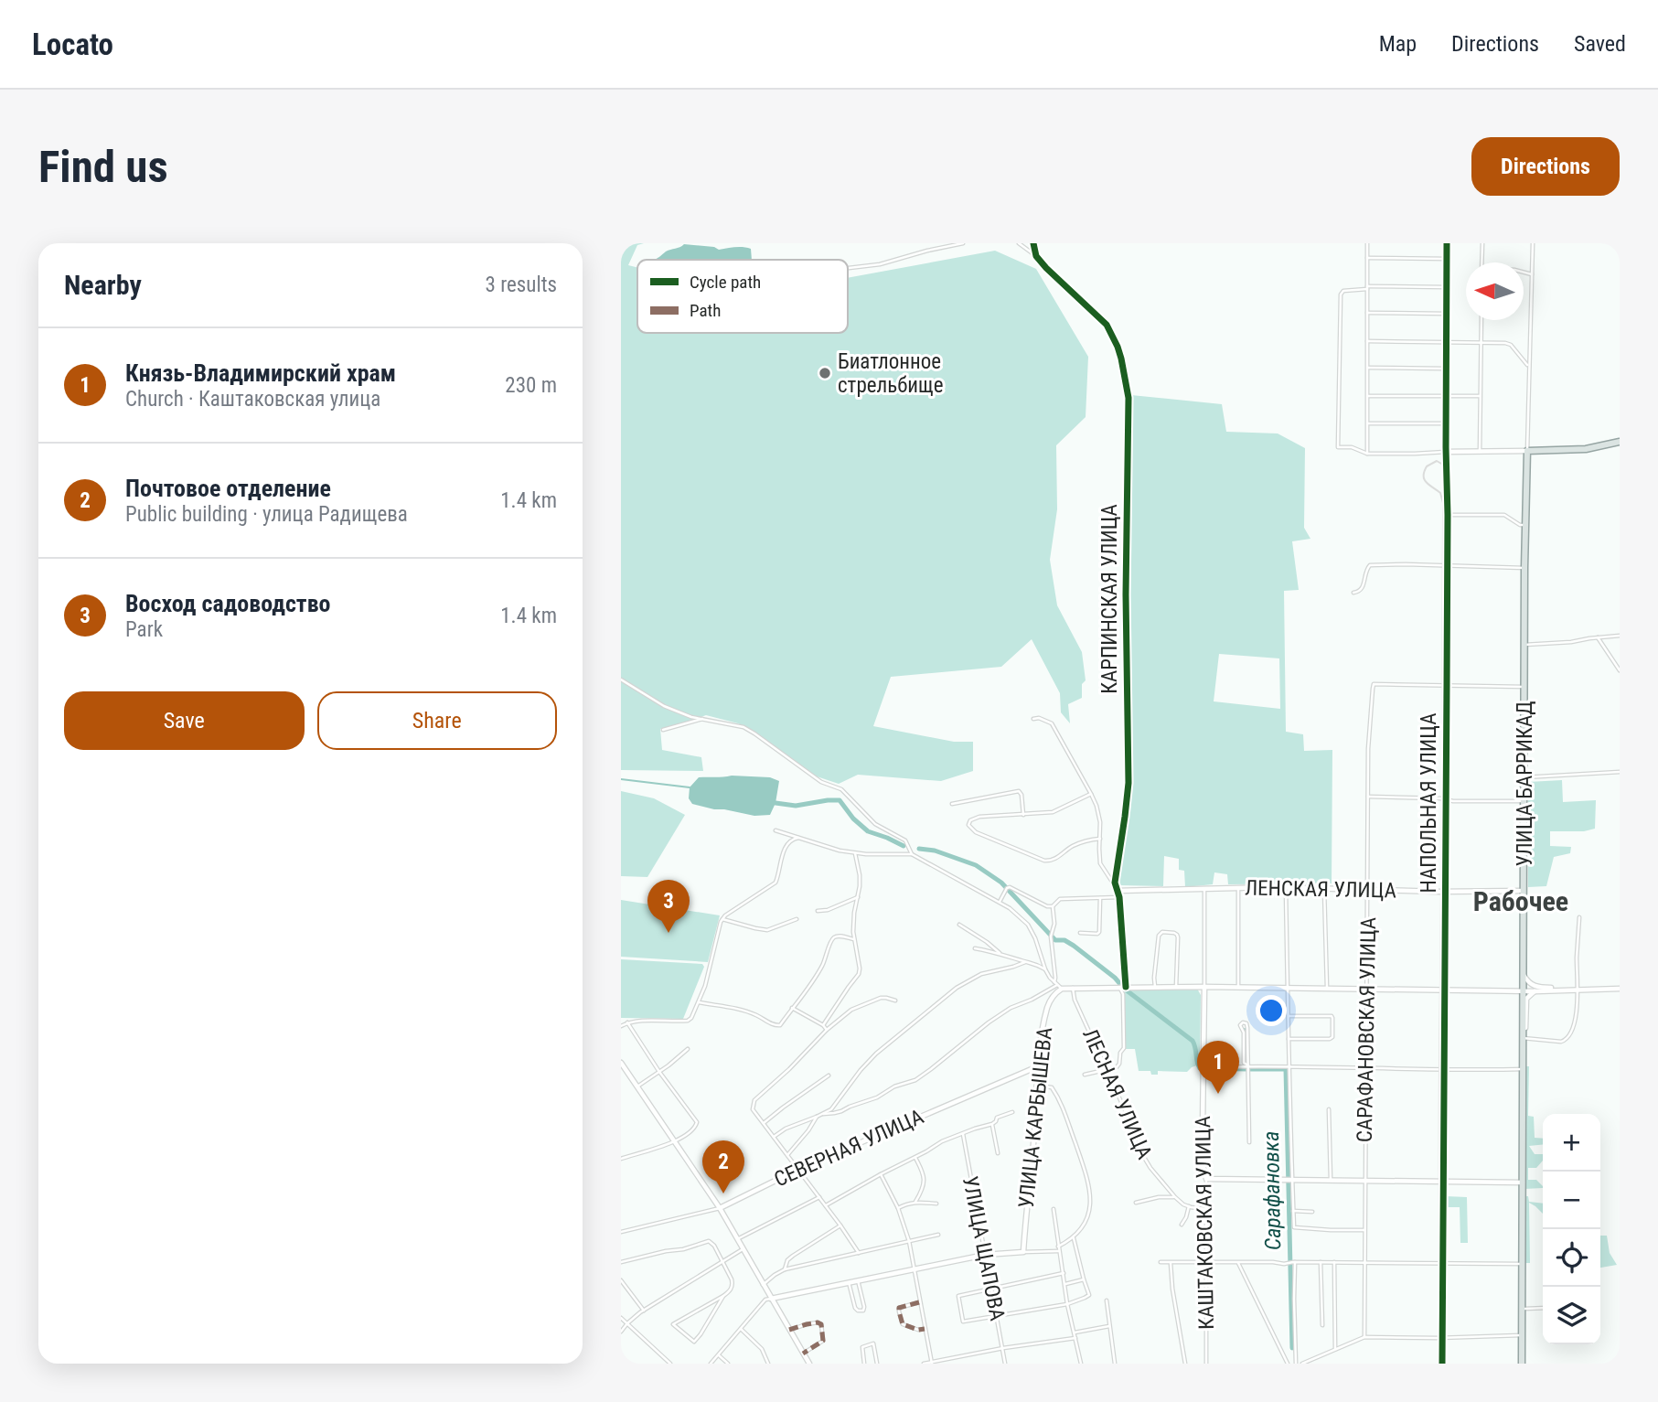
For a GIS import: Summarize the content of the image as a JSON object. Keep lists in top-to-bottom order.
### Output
{
  "streets": {
    "main road": ["УЛИЦА БАРРИКАД"],
    "street": [
      "КАРПИНСКАЯ УЛИЦА",
      "НАПОЛЬНАЯ УЛИЦА",
      "ЛЕНСКАЯ УЛИЦА",
      "САРАФАНОВСКАЯ УЛИЦА",
      "ЛЕСНАЯ УЛИЦА",
      "УЛИЦА КАРБЫШЕВА",
      "СЕВЕРНАЯ УЛИЦА",
      "КАШТАКОВСКАЯ УЛИЦА",
      "УЛИЦА ЩАПОВА"
    ]
  },
  "crossings": [
    ["КАРПИНСКАЯ УЛИЦА", "ЛЕНСКАЯ УЛИЦА"],
    ["УЛИЦА БАРРИКАД", "ЛЕНСКАЯ УЛИЦА"],
    ["НАПОЛЬНАЯ УЛИЦА", "ЛЕНСКАЯ УЛИЦА"],
    ["НАПОЛЬНАЯ УЛИЦА", "САРАФАНОВСКАЯ УЛИЦА"],
    ["ЛЕНСКАЯ УЛИЦА", "САРАФАНОВСКАЯ УЛИЦА"],
    ["ЛЕНСКАЯ УЛИЦА", "КАШТАКОВСКАЯ УЛИЦА"],
    ["ЛЕСНАЯ УЛИЦА", "КАШТАКОВСКАЯ УЛИЦА"],
    ["УЛИЦА КАРБЫШЕВА", "СЕВЕРНАЯ УЛИЦА"]
  ],
  "districts": ["Рабочее"],
  "water": ["Сарафановка"],
  "places": ["Биатлонное стрельбище"],
  "legend": ["Cycle path", "Path"],
  "north": "left",
  "page": {
    "header": "Locato",
    "nav": ["Map", "Directions", "Saved"],
    "buttons": [
      "Directions",
      ["Save", "Share"]
    ],
    "title": "Find us",
    "heading": ["Nearby", "3 results"],
    "list": [
      {
        "mark": "1",
        "name": "Князь-Владимирский храм",
        "note": "Church · Каштаковская улица",
        "value": "230 m"
      },
      {
        "mark": "2",
        "name": "Почтовое отделение",
        "note": "Public building · улица Радищева",
        "value": "1.4 km"
      },
      {
        "mark": "3",
        "name": "Восход садоводство",
        "note": "Park",
        "value": "1.4 km"
      }
    ],
    "pins": ["3", "1", "2"],
    "map_buttons": ["+", "−"]
  }
}
